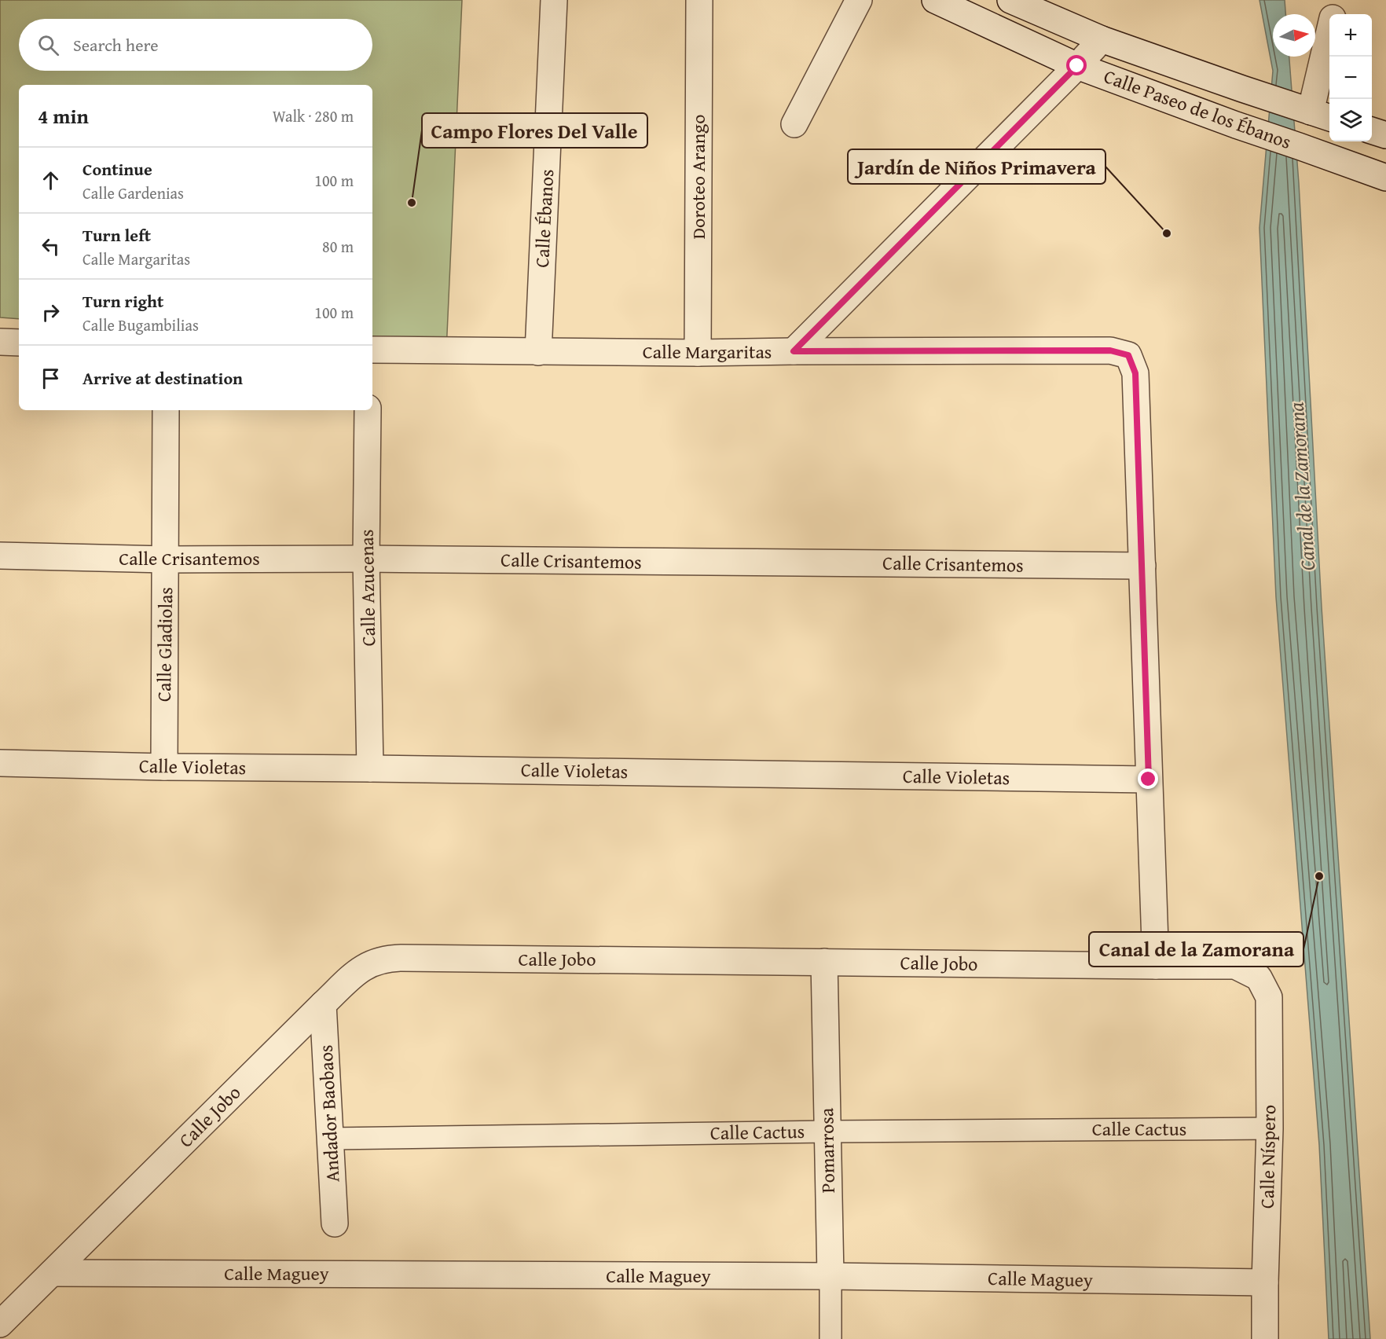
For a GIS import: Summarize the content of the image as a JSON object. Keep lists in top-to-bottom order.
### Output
{
  "streets": {
    "street": [
      "Calle Paseo de los Ébanos",
      "Doroteo Arango",
      "Calle Ébanos",
      "Calle Margaritas",
      "Calle Crisantemos",
      "Calle Azucenas",
      "Calle Gladiolas",
      "Calle Violetas",
      "Calle Jobo",
      "Andador Baobaos",
      "Calle Cactus",
      "Pomarrosa",
      "Calle Níspero",
      "Calle Maguey"
    ]
  },
  "crossings": [
    ["Doroteo Arango", "Calle Margaritas"],
    ["Calle Ébanos", "Calle Margaritas"],
    ["Calle Margaritas", "Calle Crisantemos"],
    ["Calle Crisantemos", "Calle Azucenas"],
    ["Calle Crisantemos", "Calle Gladiolas"],
    ["Calle Azucenas", "Calle Violetas"],
    ["Calle Gladiolas", "Calle Violetas"],
    ["Calle Jobo", "Andador Baobaos"],
    ["Calle Jobo", "Pomarrosa"],
    ["Calle Jobo", "Calle Níspero"],
    ["Calle Jobo", "Calle Maguey"],
    ["Andador Baobaos", "Calle Cactus"],
    ["Calle Cactus", "Pomarrosa"],
    ["Calle Cactus", "Calle Níspero"],
    ["Pomarrosa", "Calle Maguey"],
    ["Calle Níspero", "Calle Maguey"]
  ],
  "water": ["Canal de la Zamorana"],
  "places": ["Campo Flores Del Valle", "Jardín de Niños Primavera", "Canal de la Zamorana"],
  "north": "right",
  "page": {
    "map_buttons": ["+", "−"],
    "search": "Search here",
    "heading": ["4 min", "Walk · 280 m"],
    "list": [
      ["Continue", "Calle Gardenias", "100 m"],
      ["Turn left", "Calle Margaritas", "80 m"],
      ["Turn right", "Calle Bugambilias", "100 m"],
      "Arrive at destination"
    ]
  }
}
